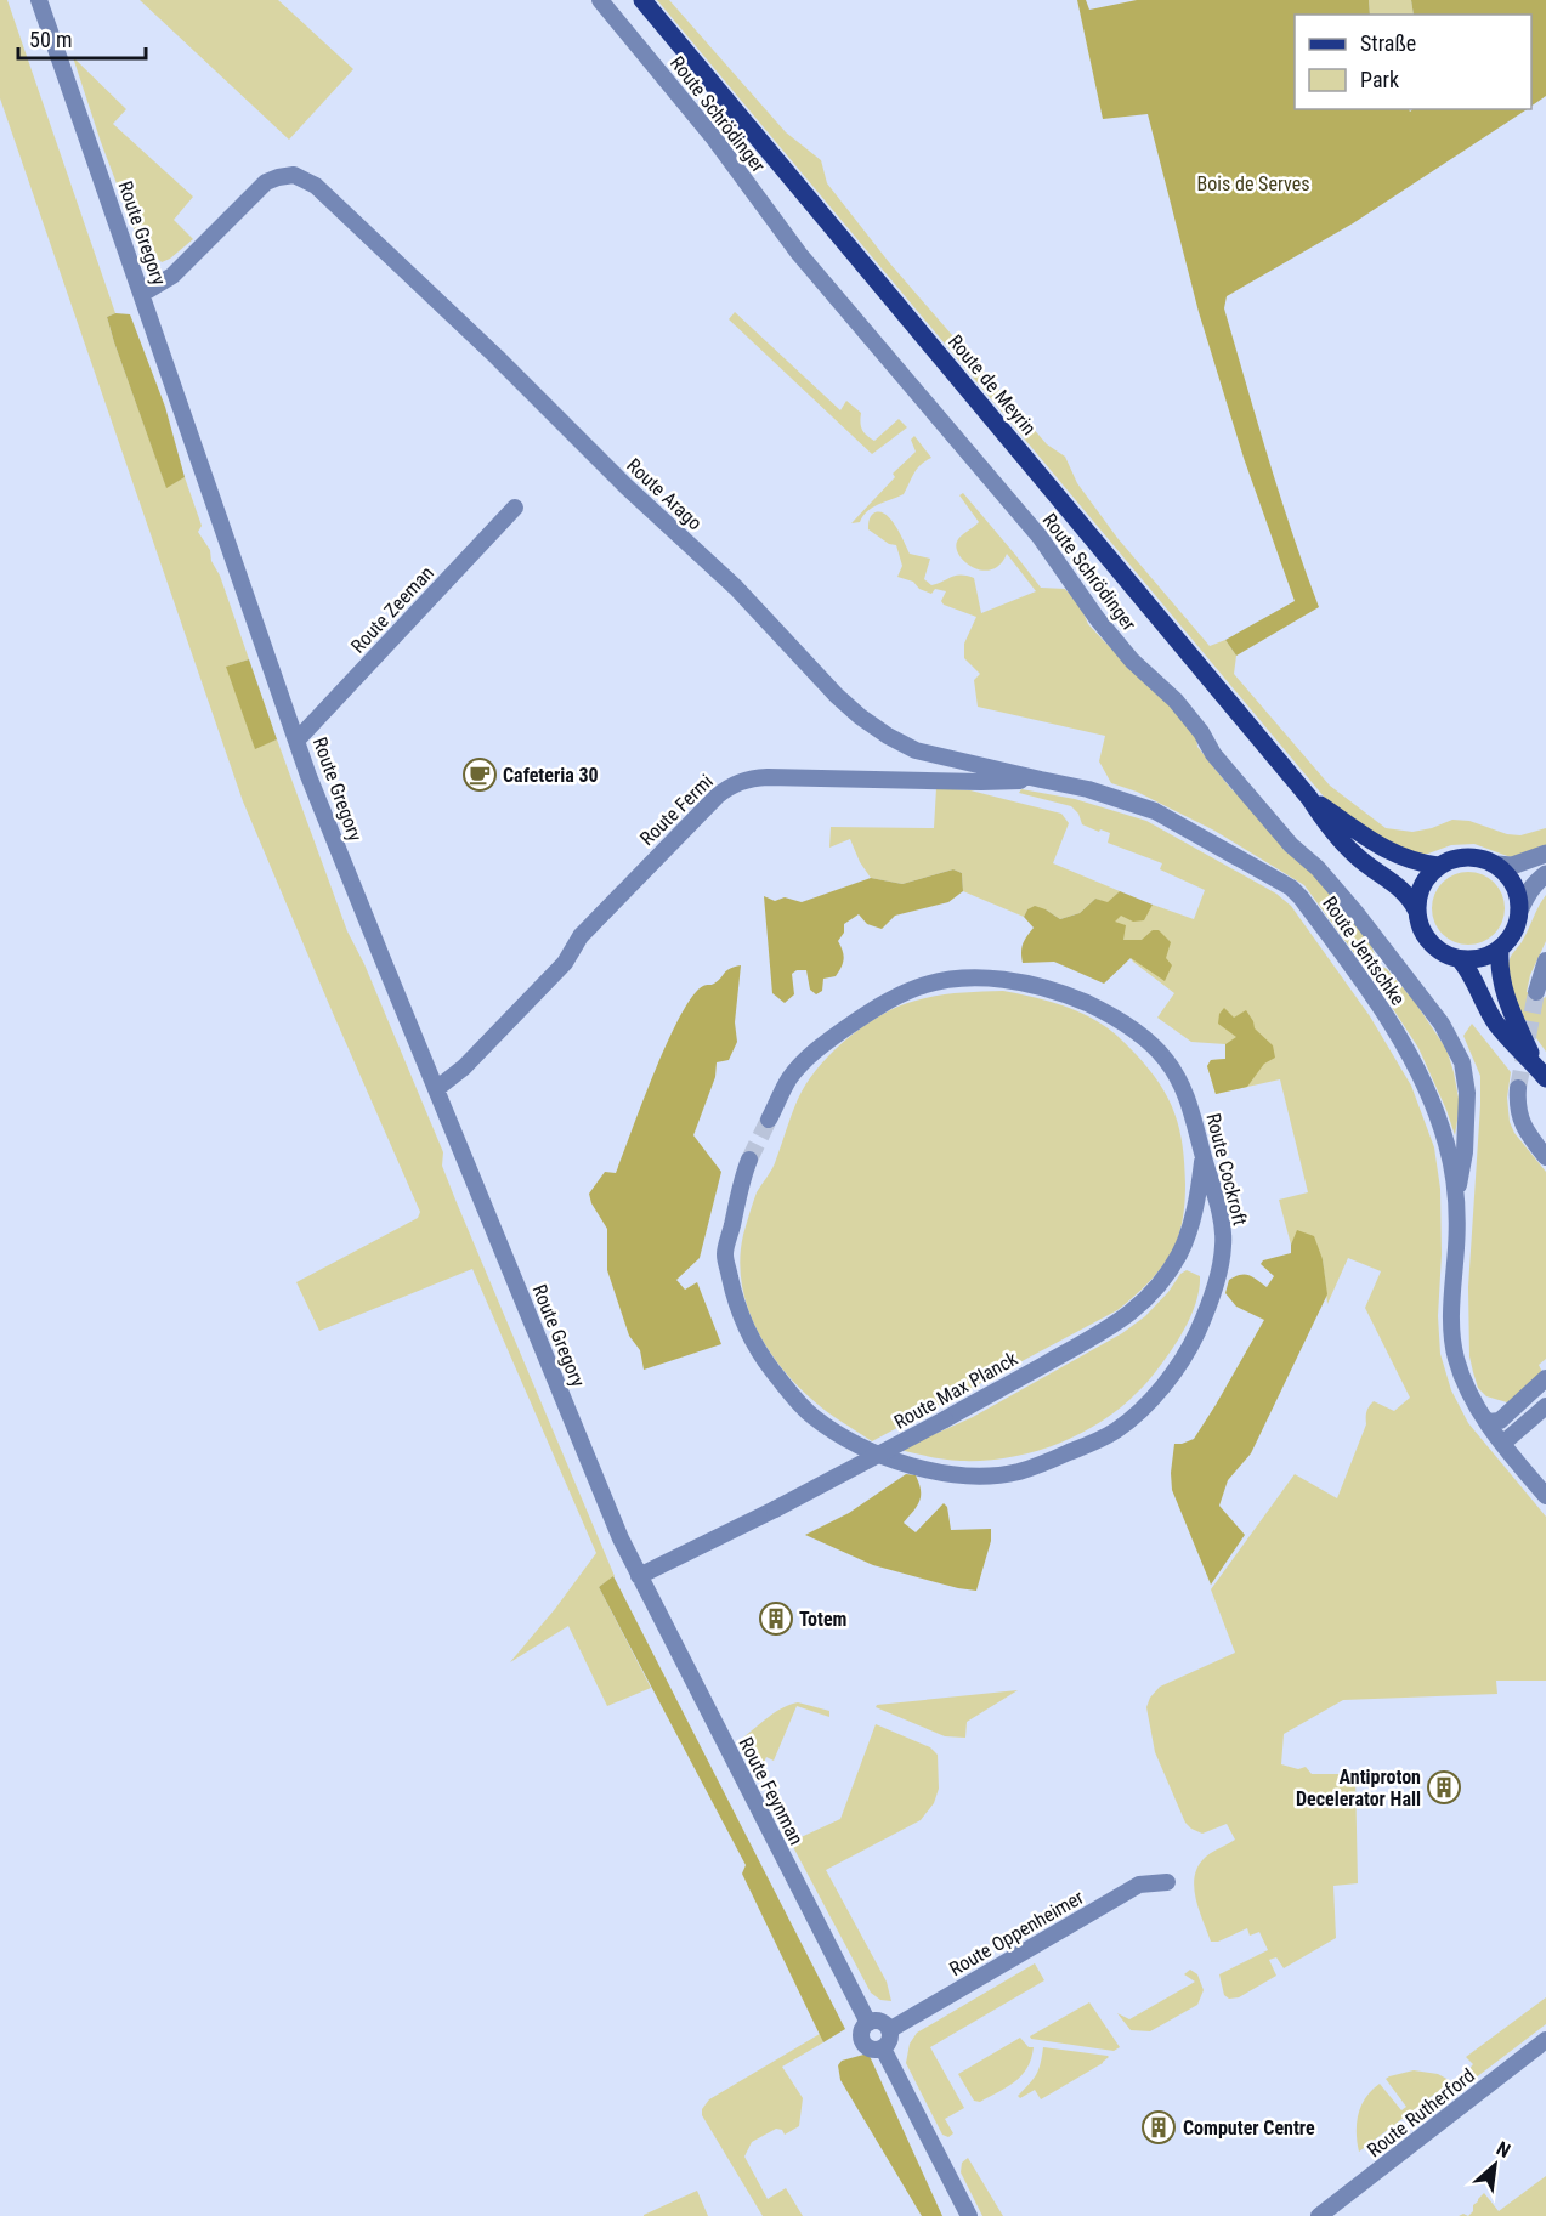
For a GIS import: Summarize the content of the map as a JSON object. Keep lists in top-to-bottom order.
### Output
{
  "streets": {
    "main road": ["Route de Meyrin"],
    "street": [
      "Route Schrödinger",
      "Route Gregory",
      "Route Arago",
      "Route Zeeman",
      "Route Fermi",
      "Route Jentschke",
      "Route Cockroft",
      "Route Max Planck",
      "Route Feynman",
      "Route Oppenheimer",
      "Route Rutherford"
    ]
  },
  "crossings": [
    ["Route Schrödinger", "Route Jentschke"],
    ["Route Gregory", "Route Arago"],
    ["Route Gregory", "Route Zeeman"],
    ["Route Gregory", "Route Fermi"],
    ["Route Gregory", "Route Max Planck"],
    ["Route Gregory", "Route Feynman"],
    ["Route Arago", "Route Fermi"],
    ["Route Arago", "Route Jentschke"],
    ["Route Fermi", "Route Jentschke"],
    ["Route Cockroft", "Route Max Planck"],
    ["Route Max Planck", "Route Feynman"],
    ["Route Feynman", "Route Oppenheimer"]
  ],
  "parks": ["Bois de Serves"],
  "places": {
    "cafe": ["Cafeteria 30"],
    "building": ["Totem", "Antiproton Decelerator Hall", "Computer Centre"]
  },
  "legend": ["Straße", "Park"],
  "scale_bar": "50 m",
  "north": "top right"
}
